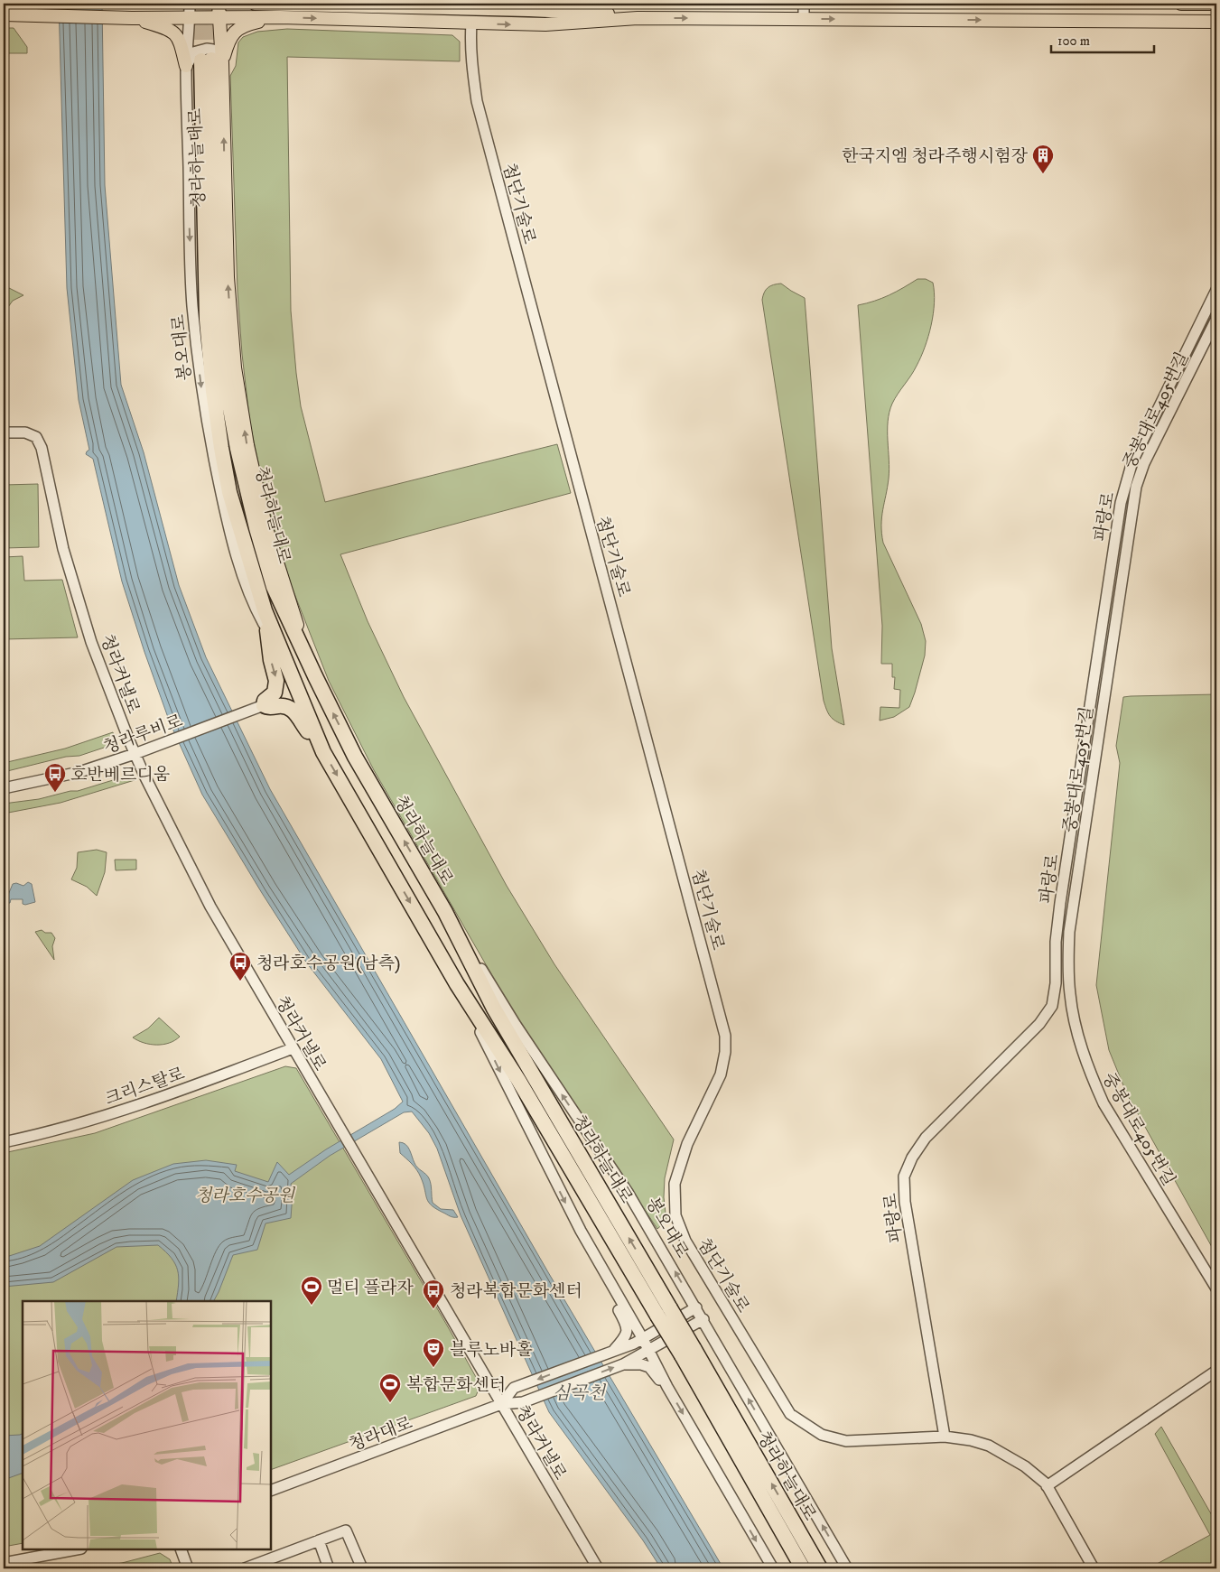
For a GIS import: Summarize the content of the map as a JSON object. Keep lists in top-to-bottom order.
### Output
{
  "streets": {
    "highway": ["청라하늘대로"],
    "street": [
      "첨단기술로",
      "봉오대로",
      "중봉대로405번길",
      "파랑로",
      "청라커낼로",
      "청라루비로",
      "크리스탈로",
      "청라대로"
    ]
  },
  "crossings": [
    ["청라하늘대로", "봉오대로"],
    ["첨단기술로", "파랑로"],
    ["청라커낼로", "청라루비로"],
    ["청라커낼로", "크리스탈로"],
    ["청라커낼로", "청라대로"]
  ],
  "water": ["심곡천"],
  "parks": ["청라호수공원"],
  "places": {
    "building": ["한국지엠 청라주행시험장"],
    "bus stop": ["호반베르디움", "청라호수공원(남측)", "청라복합문화센터"],
    "sports": ["멀티 플라자", "복합문화센터"],
    "theatre": ["블루노바홀"]
  },
  "scale_bar": "100 m"
}
